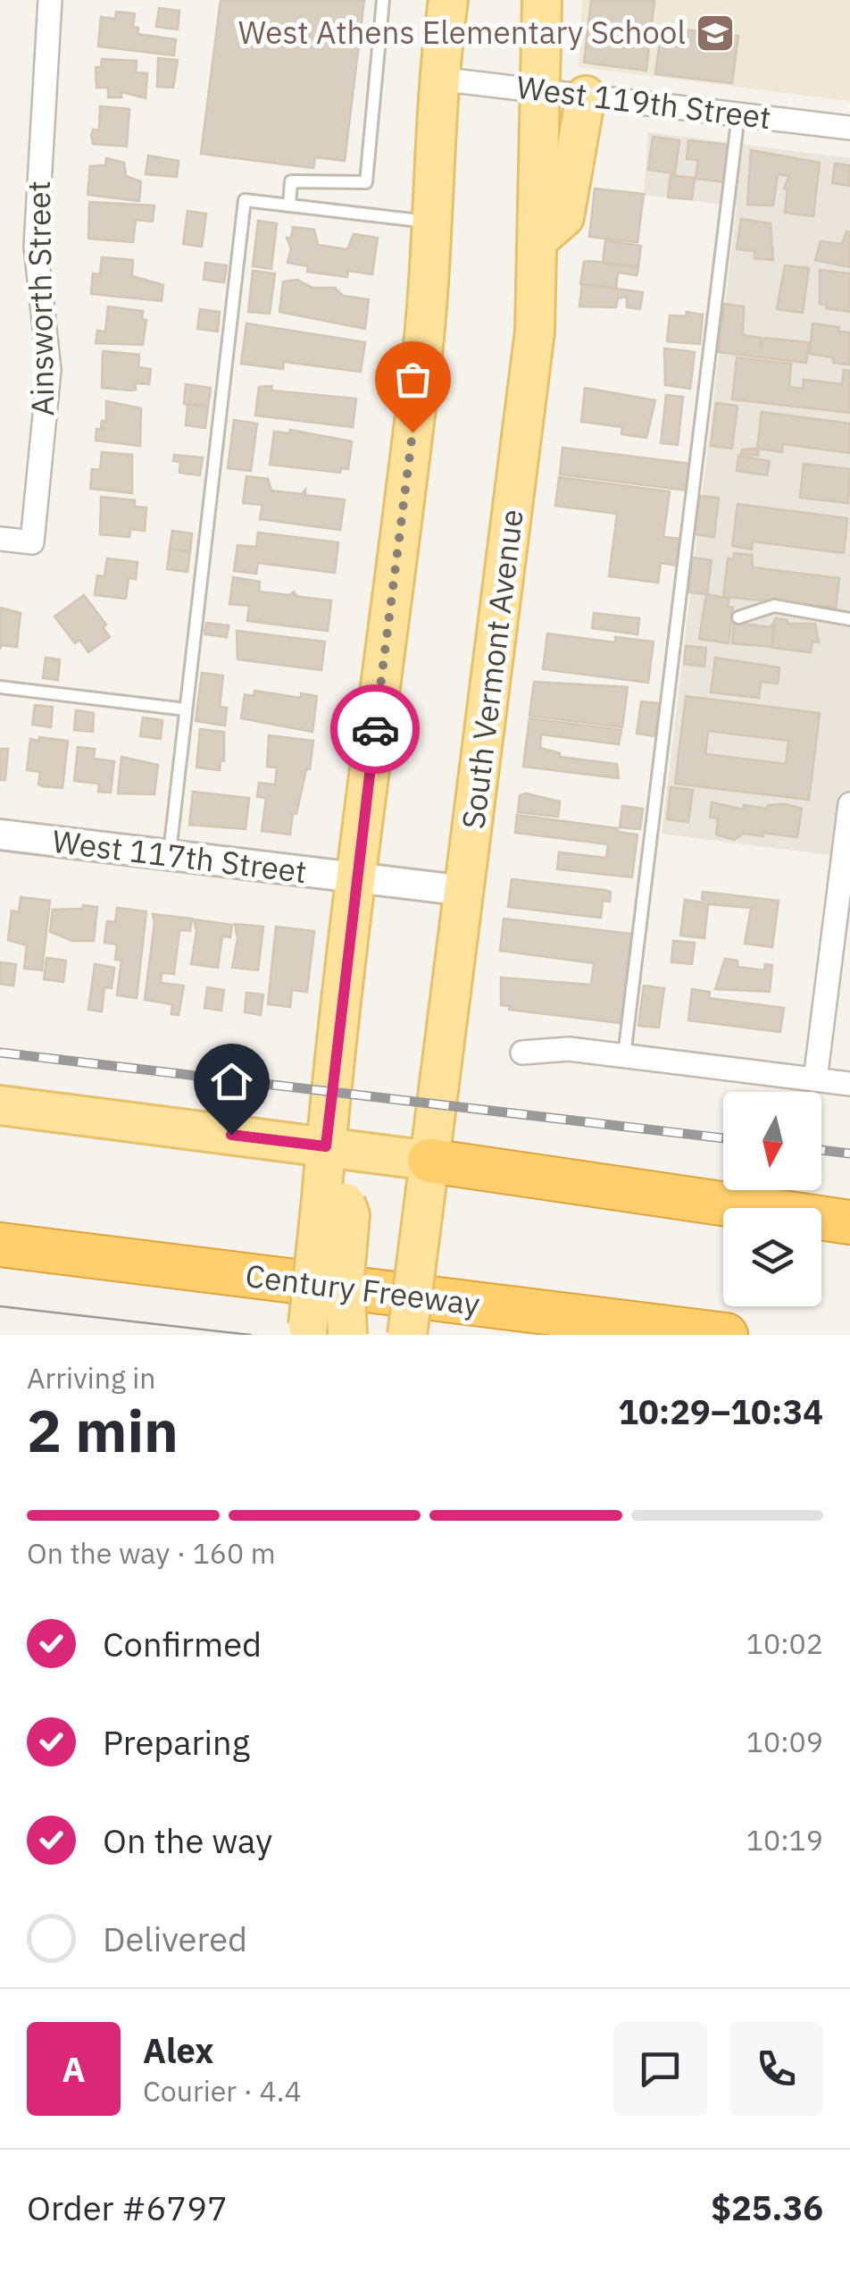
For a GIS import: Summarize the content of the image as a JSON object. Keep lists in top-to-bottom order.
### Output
{
  "streets": {
    "highway": ["Century Freeway"],
    "main road": ["South Vermont Avenue"],
    "street": ["West 119th Street", "Ainsworth Street", "West 117th Street"]
  },
  "crossings": [
    ["West 119th Street", "South Vermont Avenue"],
    ["South Vermont Avenue", "West 117th Street"]
  ],
  "places": {
    "school or university": ["West Athens Elementary School"]
  },
  "north": "bottom",
  "page": {
    "heading": ["2 min", "Arriving in", "10:29–10:34"],
    "panel": [
      "Alex",
      "Courier · 4.4",
      "Order #6797",
      "$25.36"
    ],
    "bar": "On the way · 160 m",
    "list": [
      ["Confirmed", "10:02"],
      ["Preparing", "10:09"],
      ["On the way", "10:19"],
      "Delivered"
    ],
    "round": "A"
  }
}
